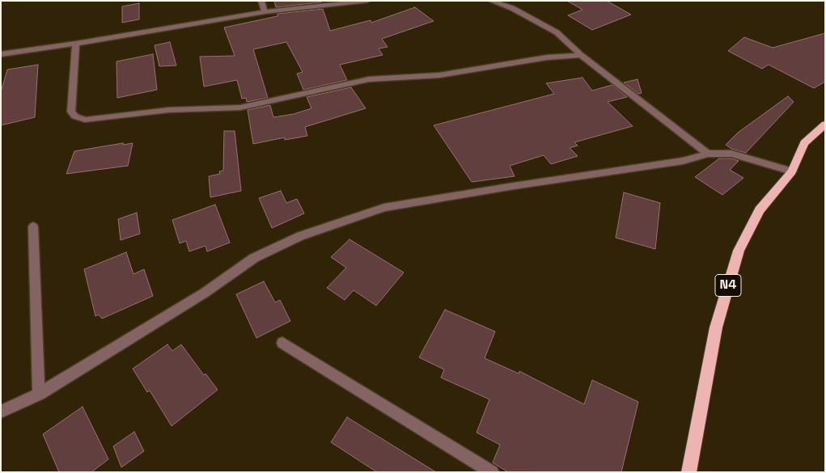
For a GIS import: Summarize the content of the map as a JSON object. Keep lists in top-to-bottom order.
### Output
{
  "streets": {
    "highway": ["N4"]
  }
}
